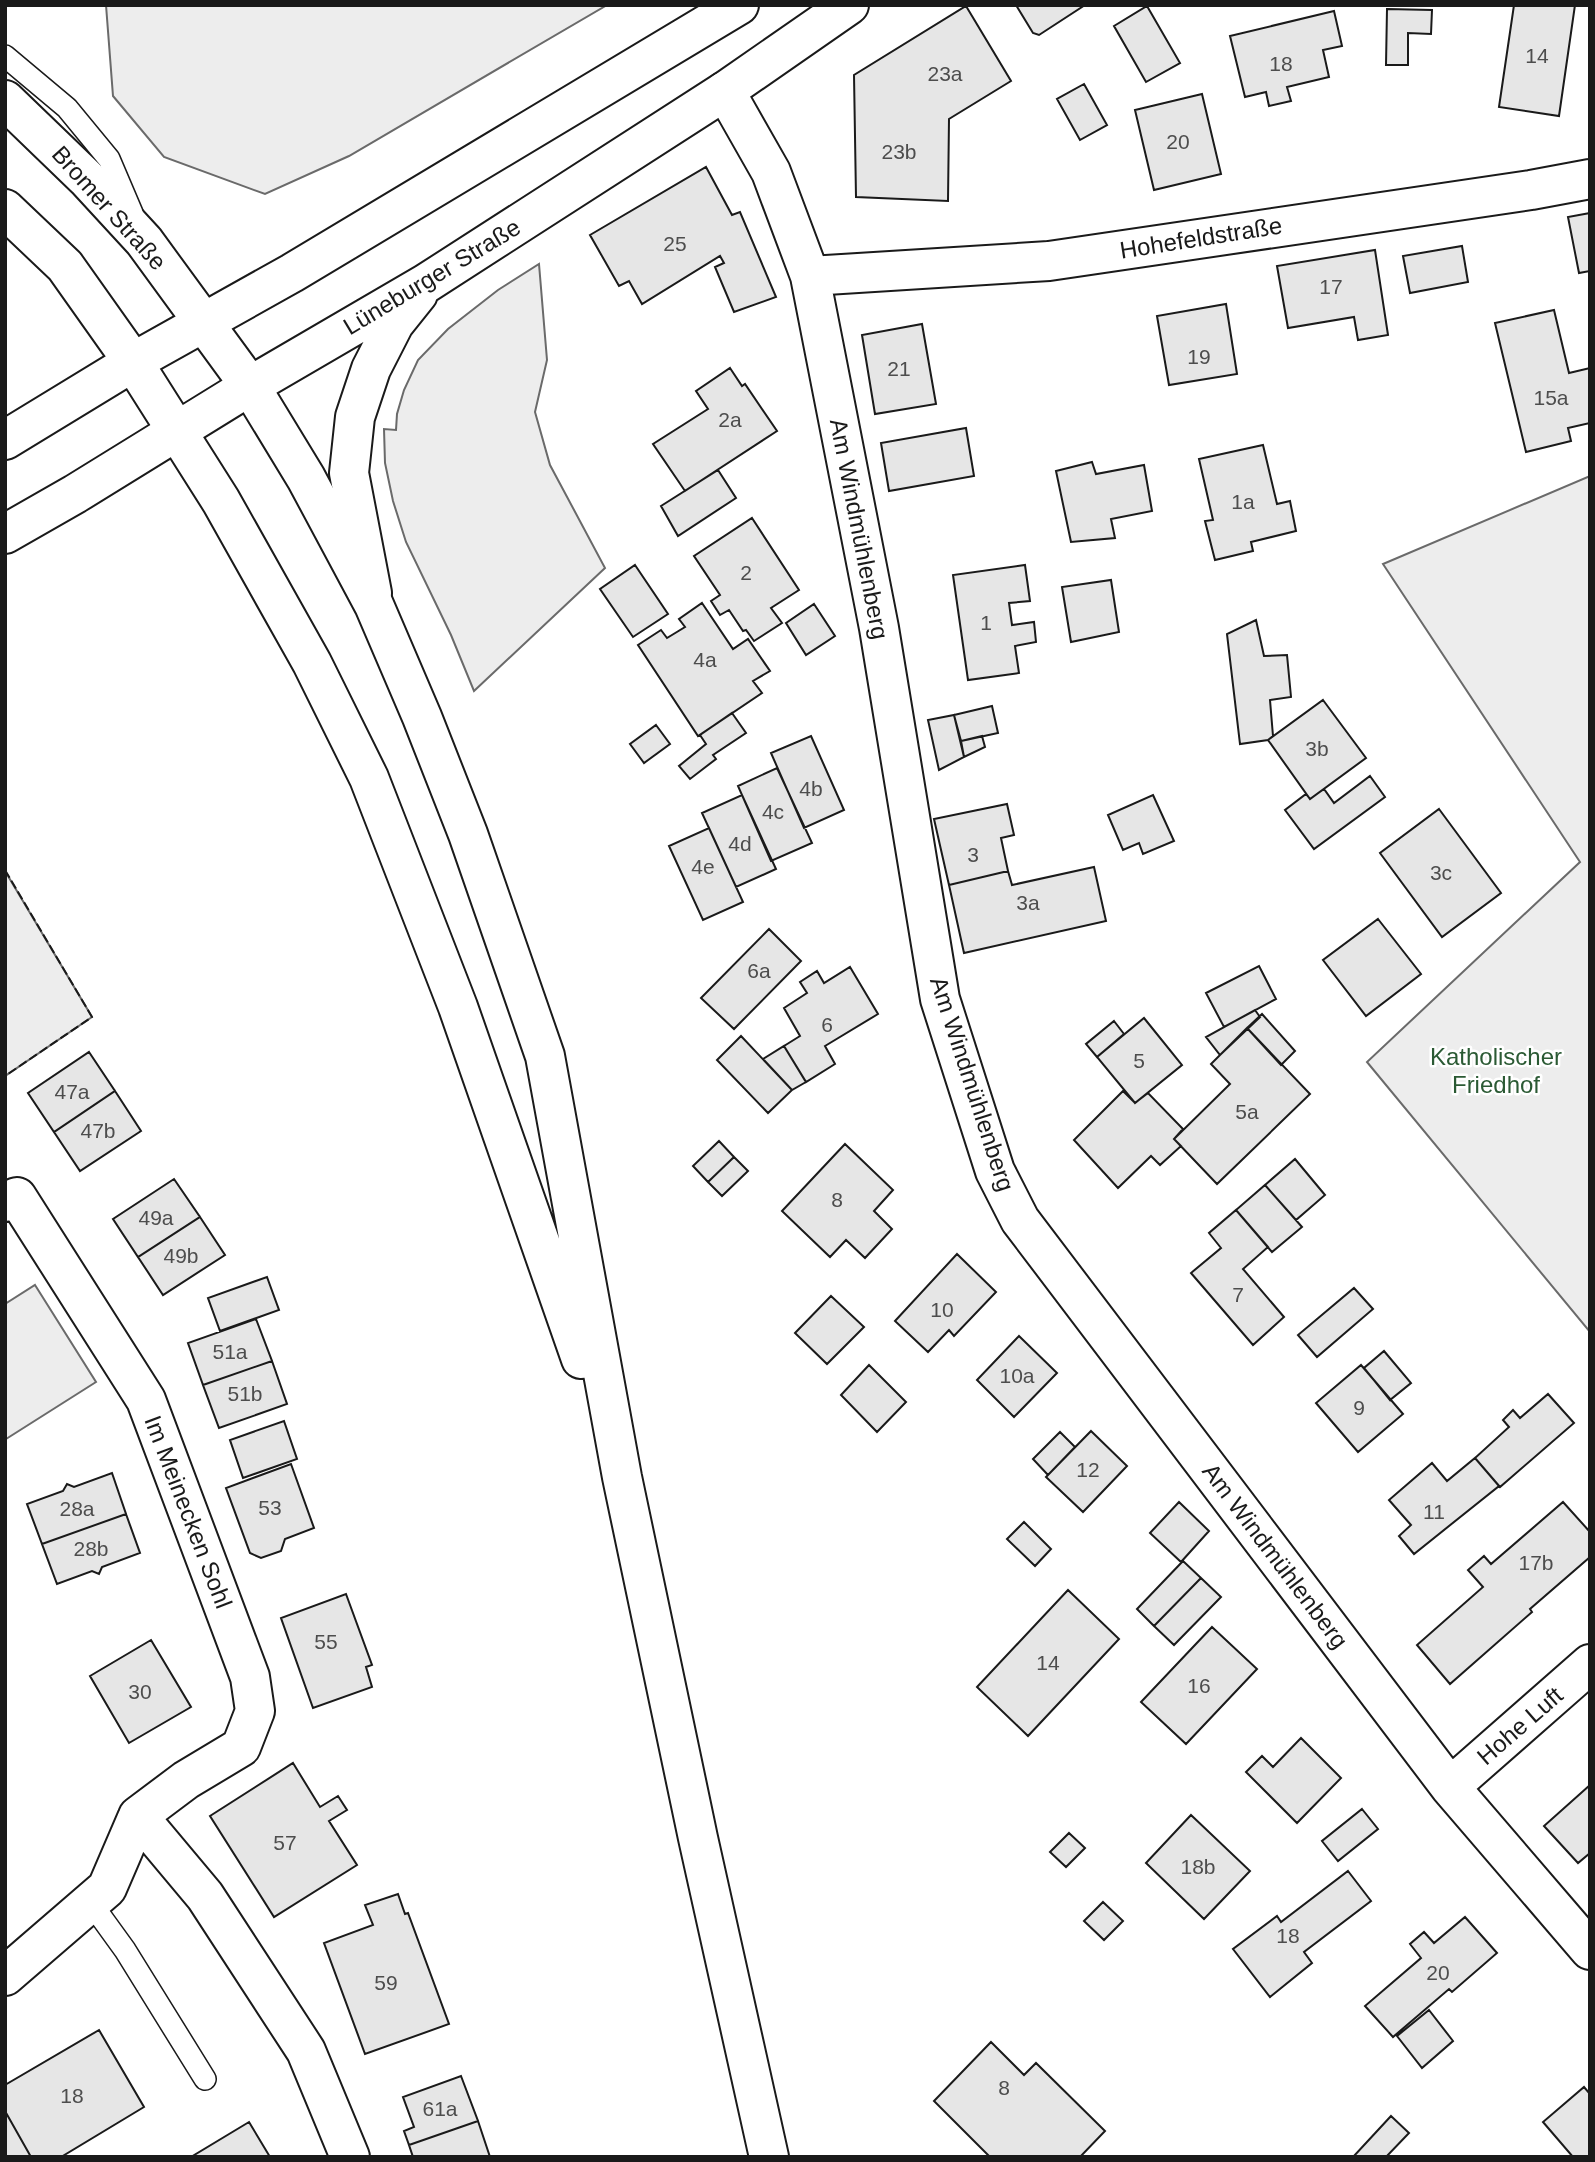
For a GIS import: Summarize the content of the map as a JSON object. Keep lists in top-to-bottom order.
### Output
{
  "streets": {
    "street": [
      "Bromer Straße",
      "Hohefeldstraße",
      "Lüneburger Straße",
      "Am Windmühlenberg",
      "Im Meinecken Sohl",
      "Hohe Luft"
    ]
  },
  "crossings": [
    ["Bromer Straße", "Lüneburger Straße"],
    ["Hohefeldstraße", "Am Windmühlenberg"],
    ["Lüneburger Straße", "Am Windmühlenberg"],
    ["Am Windmühlenberg", "Hohe Luft"]
  ],
  "parks": ["Katholischer Friedhof"],
  "house_numbers": [
    "14",
    "18",
    "23a",
    "20",
    "23b",
    "25",
    "17",
    "19",
    "21",
    "15a",
    "2a",
    "1a",
    "2",
    "1",
    "4a",
    "3b",
    "4b",
    "4c",
    "4d",
    "3",
    "4e",
    "3c",
    "3a",
    "6a",
    "6",
    "5",
    "47a",
    "5a",
    "47b",
    "8",
    "49a",
    "49b",
    "7",
    "10",
    "51a",
    "10a",
    "51b",
    "9",
    "12",
    "53",
    "28a",
    "11",
    "28b",
    "17b",
    "55",
    "14",
    "16",
    "30",
    "57",
    "18b",
    "18",
    "20",
    "59",
    "8",
    "18",
    "61a"
  ]
}
